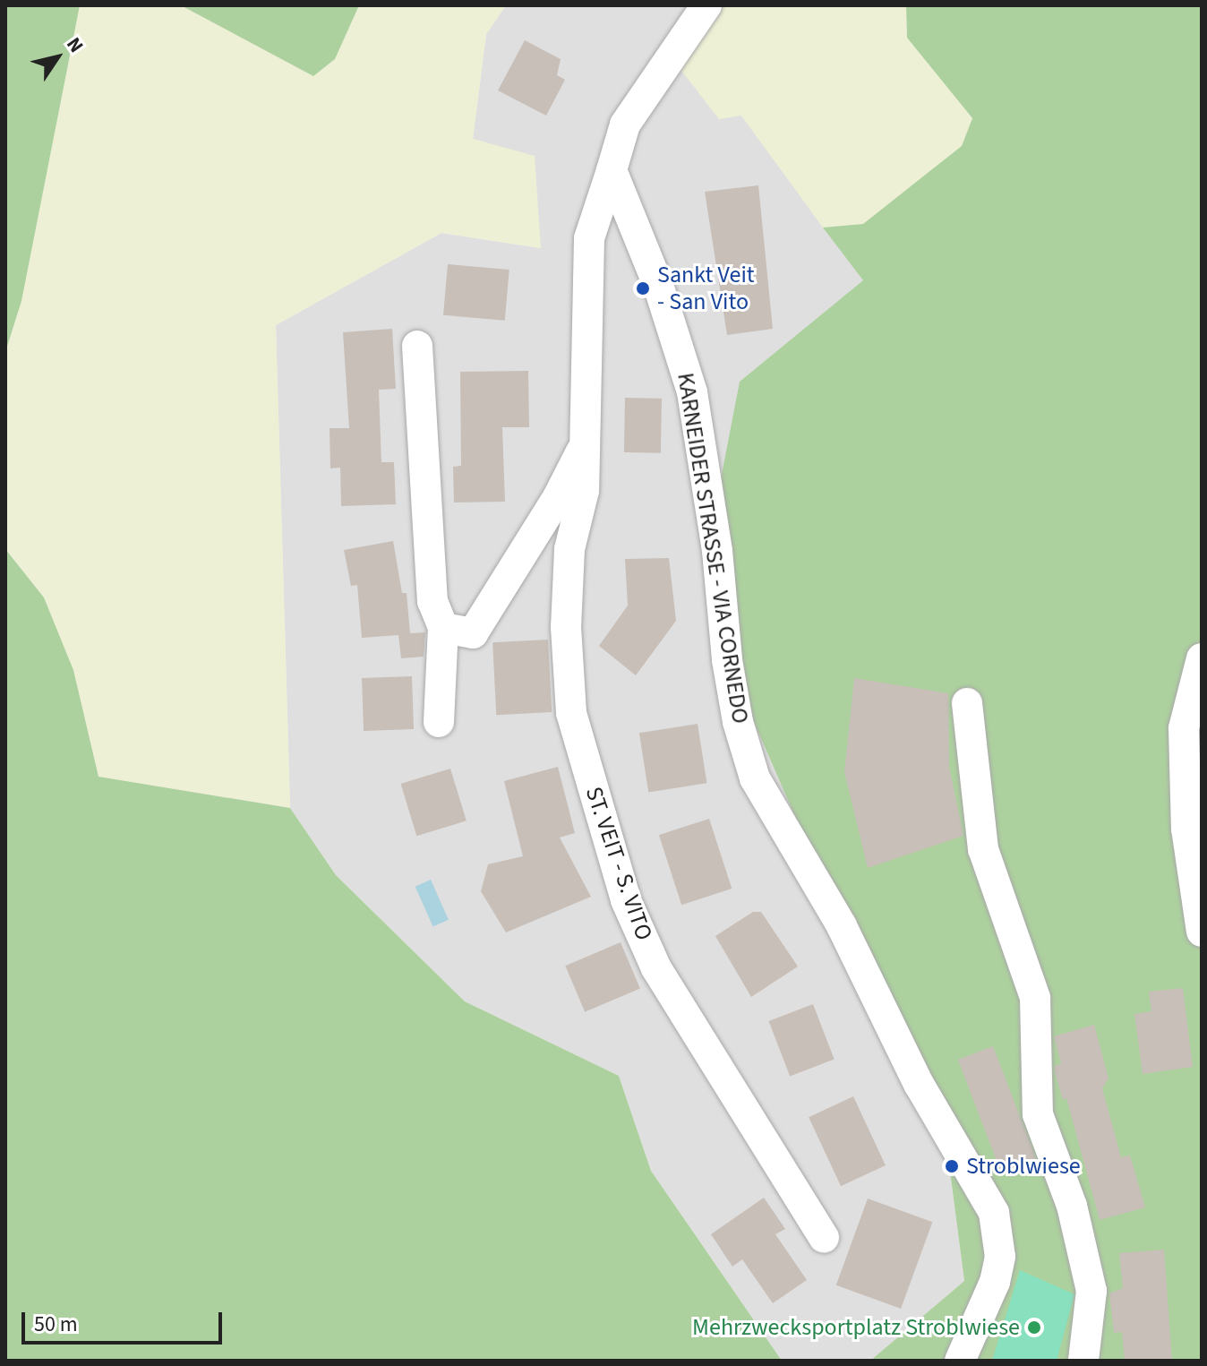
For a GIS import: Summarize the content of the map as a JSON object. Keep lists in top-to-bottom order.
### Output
{
  "streets": {
    "street": ["KARNEIDER STRASSE - VIA CORNEDO", "ST. VEIT - S. VITO"]
  },
  "crossings": [
    ["KARNEIDER STRASSE - VIA CORNEDO", "ST. VEIT - S. VITO"]
  ],
  "places": ["Sankt Veit - San Vito", "Stroblwiese", "Mehrzwecksportplatz Stroblwiese"],
  "scale_bar": "50 m",
  "north": "top right"
}
